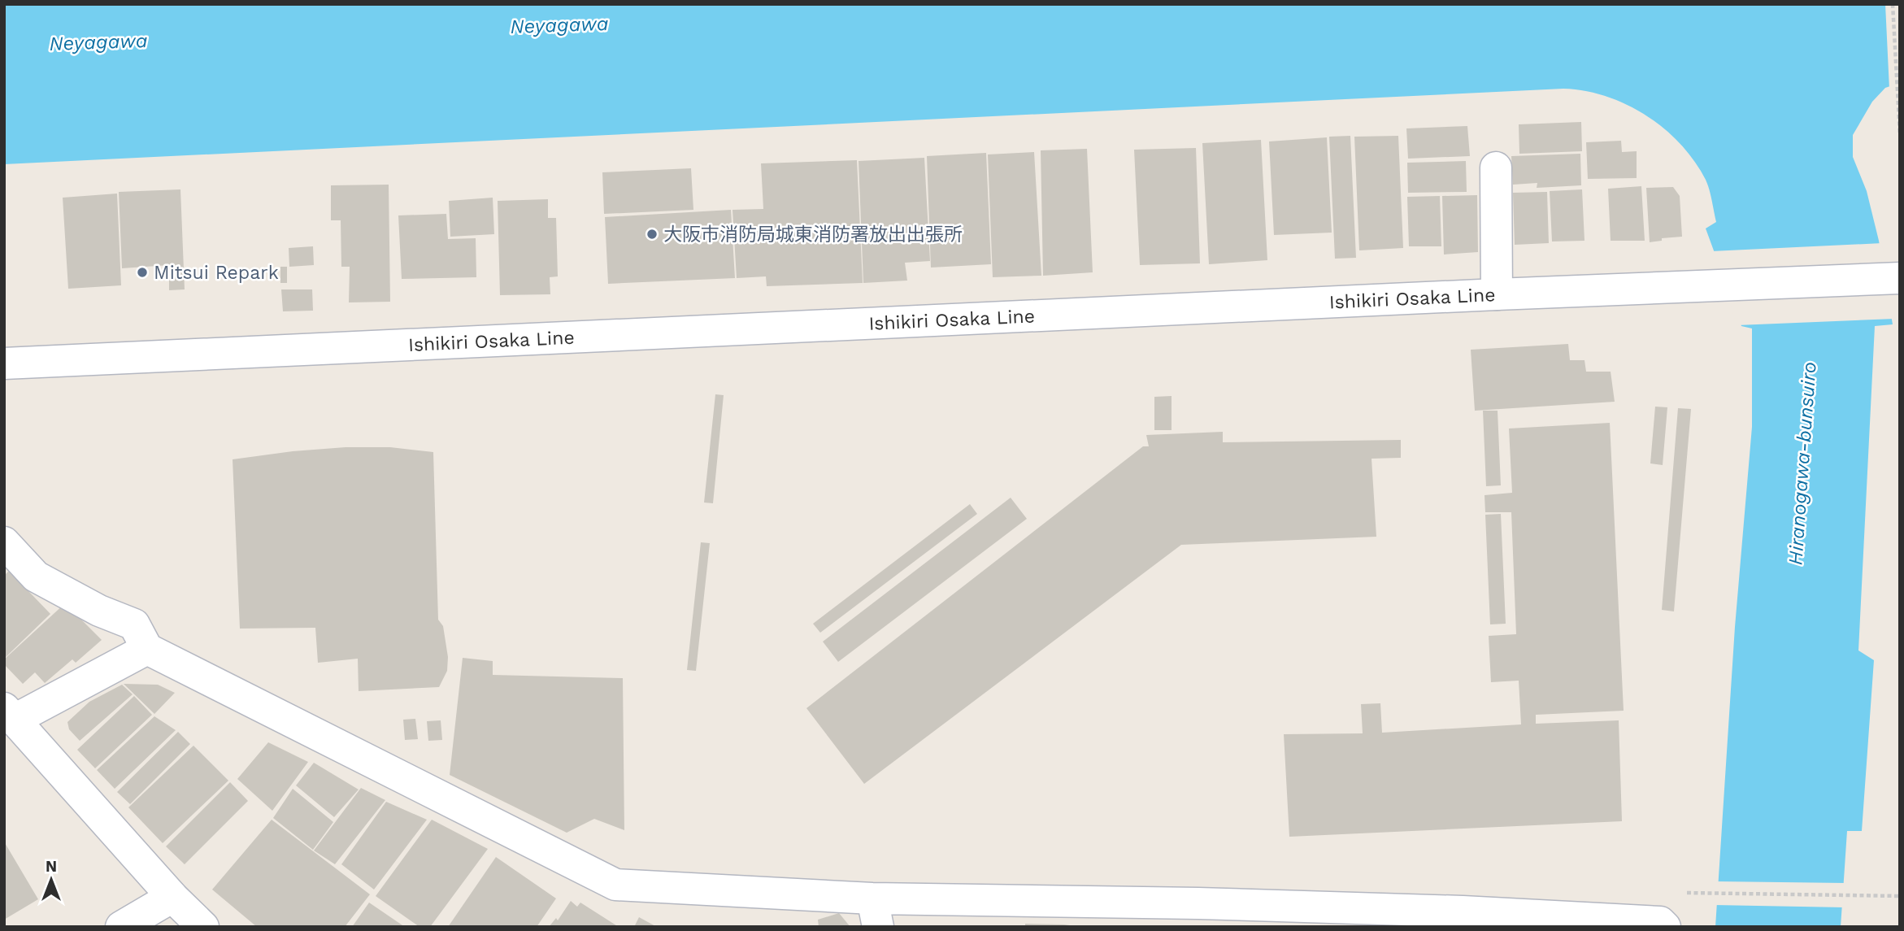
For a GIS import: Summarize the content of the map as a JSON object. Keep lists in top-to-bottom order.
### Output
{
  "streets": {
    "street": ["Ishikiri Osaka Line"]
  },
  "water": ["Neyagawa", "Hiranogawa-bunsuiro"],
  "places": ["大阪市消防局城東消防署放出出張所", "Mitsui Repark"],
  "north": "top"
}
